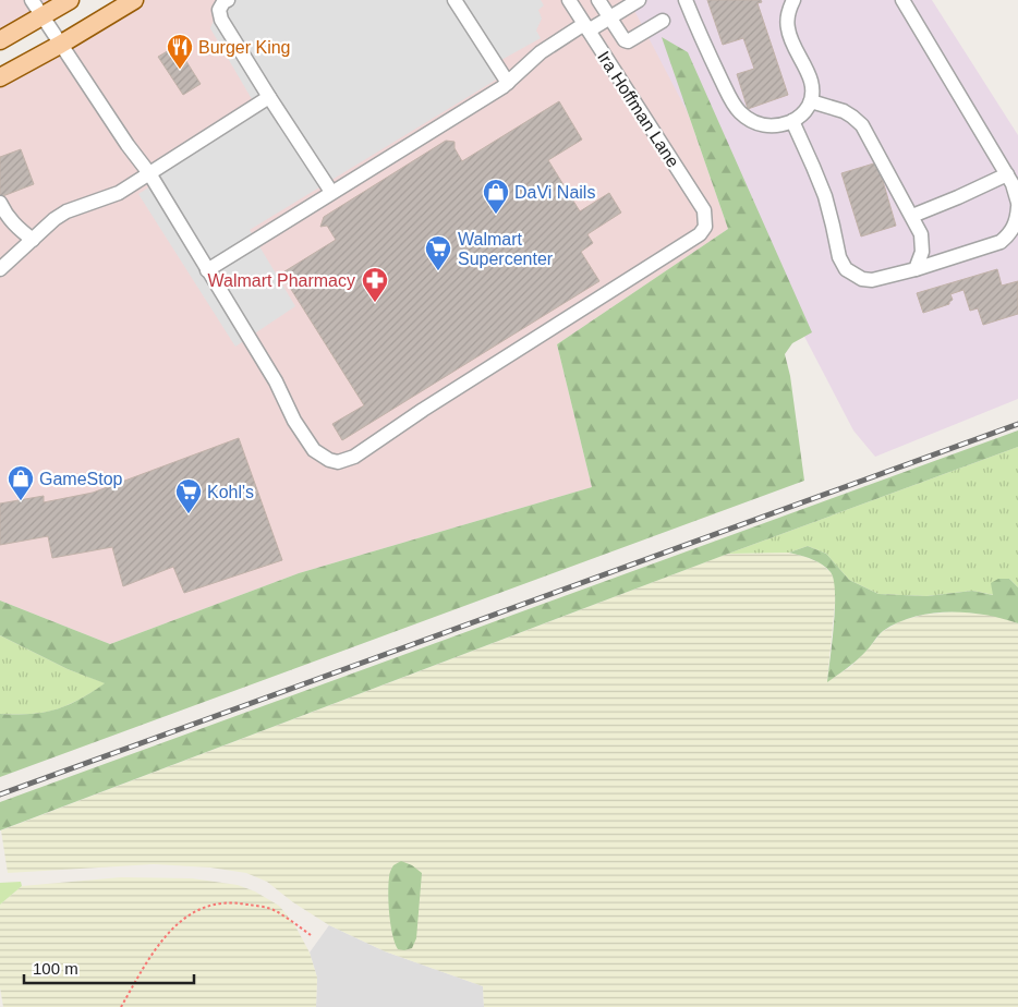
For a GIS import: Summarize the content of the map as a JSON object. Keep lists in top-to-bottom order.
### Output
{
  "streets": {
    "street": ["Ira Hoffman Lane"]
  },
  "places": {
    "restaurant": ["Burger King"],
    "shop": ["DaVi Nails", "GameStop"],
    "supermarket": ["Walmart Supercenter", "Kohl's"],
    "pharmacy": ["Walmart Pharmacy"]
  },
  "scale_bar": "100 m"
}
